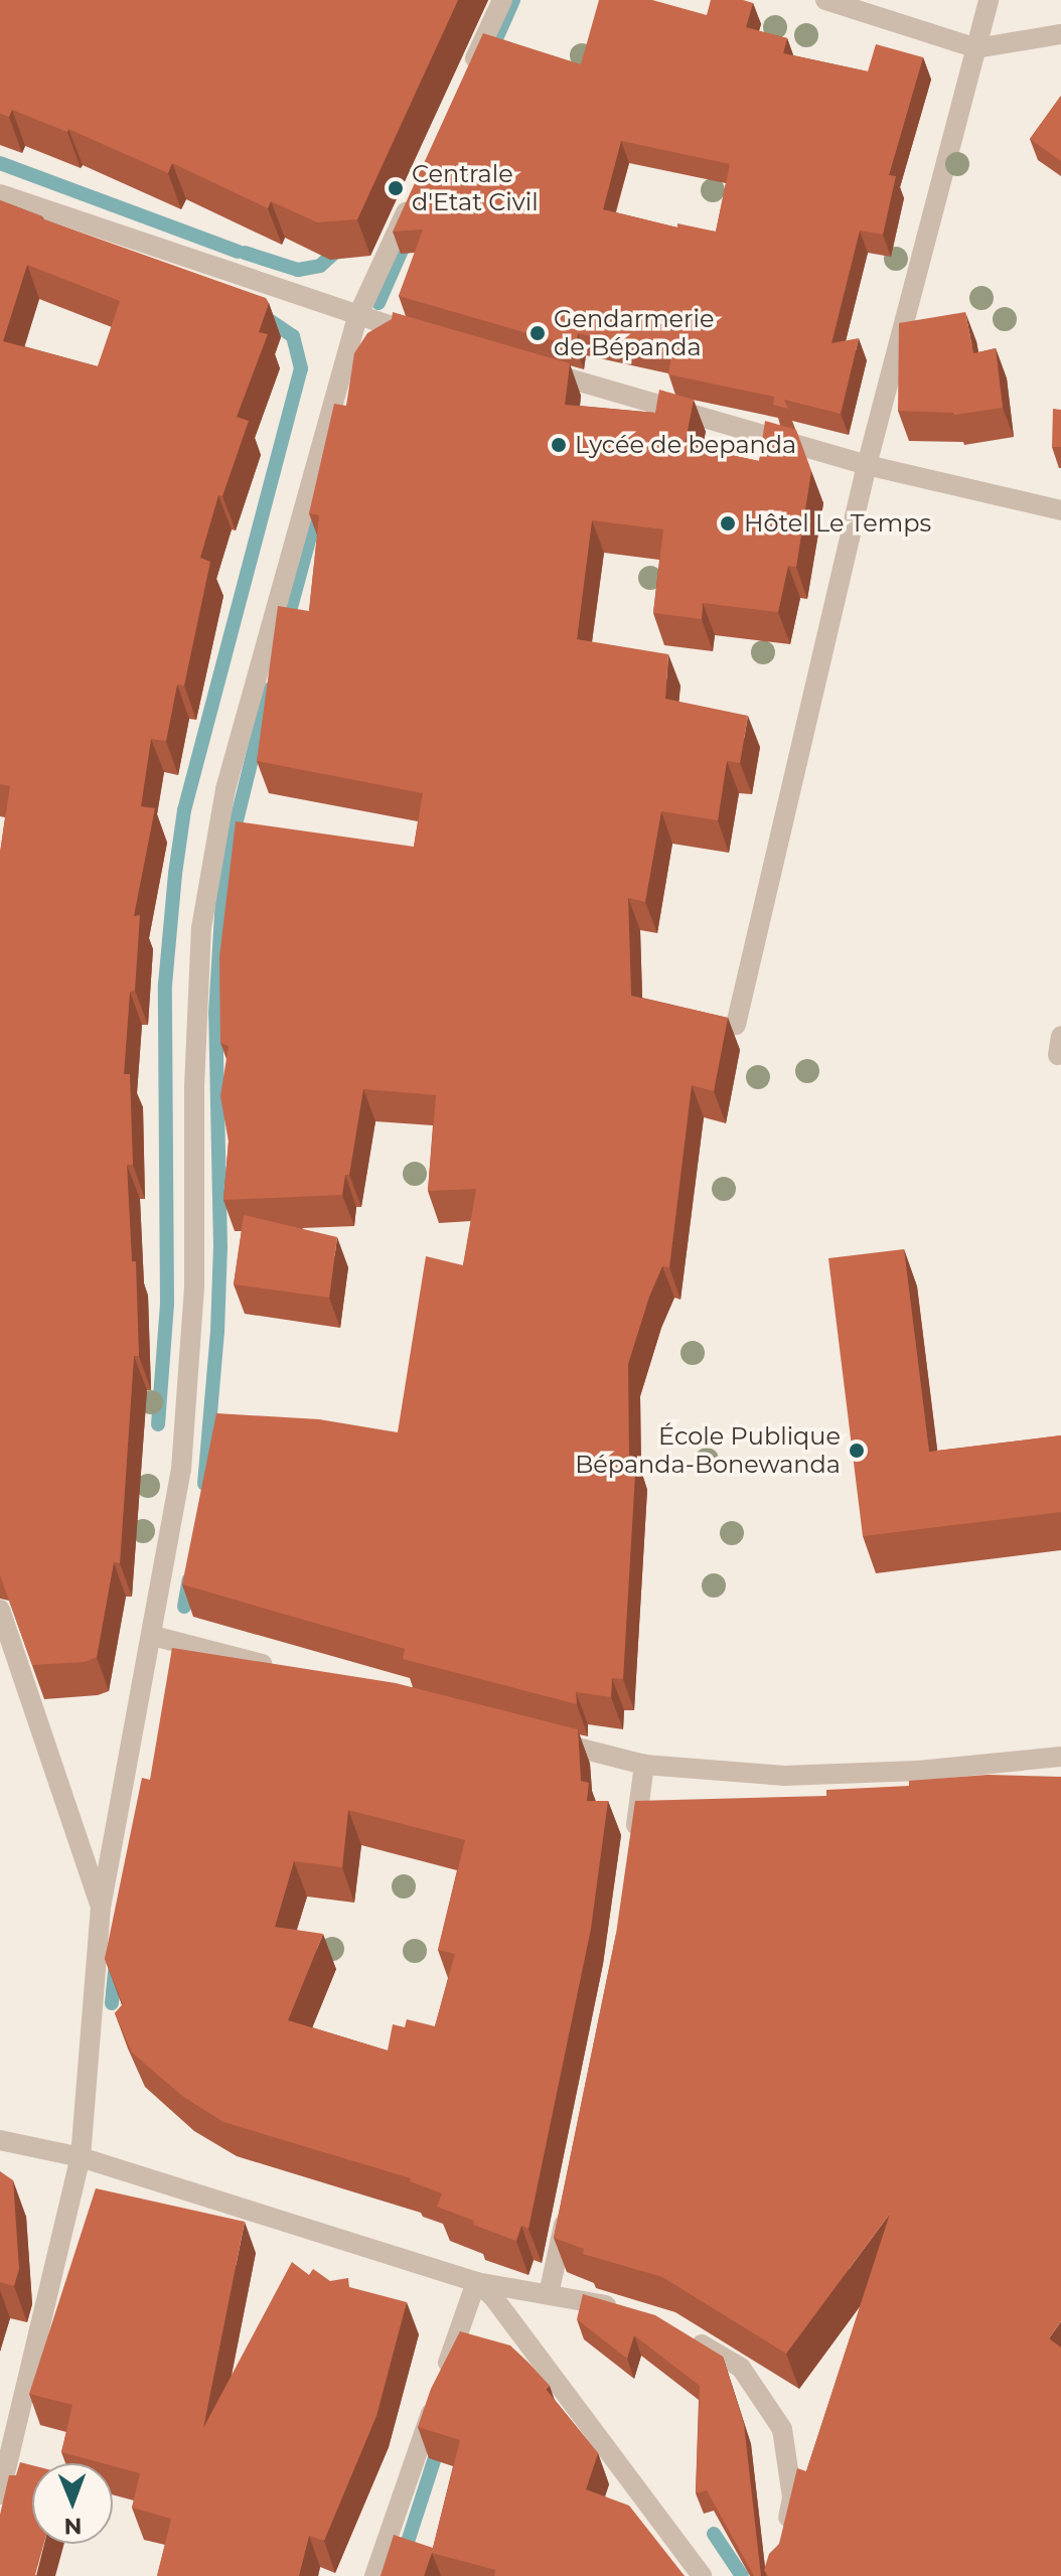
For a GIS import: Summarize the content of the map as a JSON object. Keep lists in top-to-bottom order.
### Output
{
  "places": [
    "Centrale d'Etat Civil",
    "Gendarmerie de Bépanda",
    "Lycée de bepanda",
    "Hôtel Le Temps",
    "École Publique Bépanda-Bonewanda"
  ],
  "north": "bottom"
}
